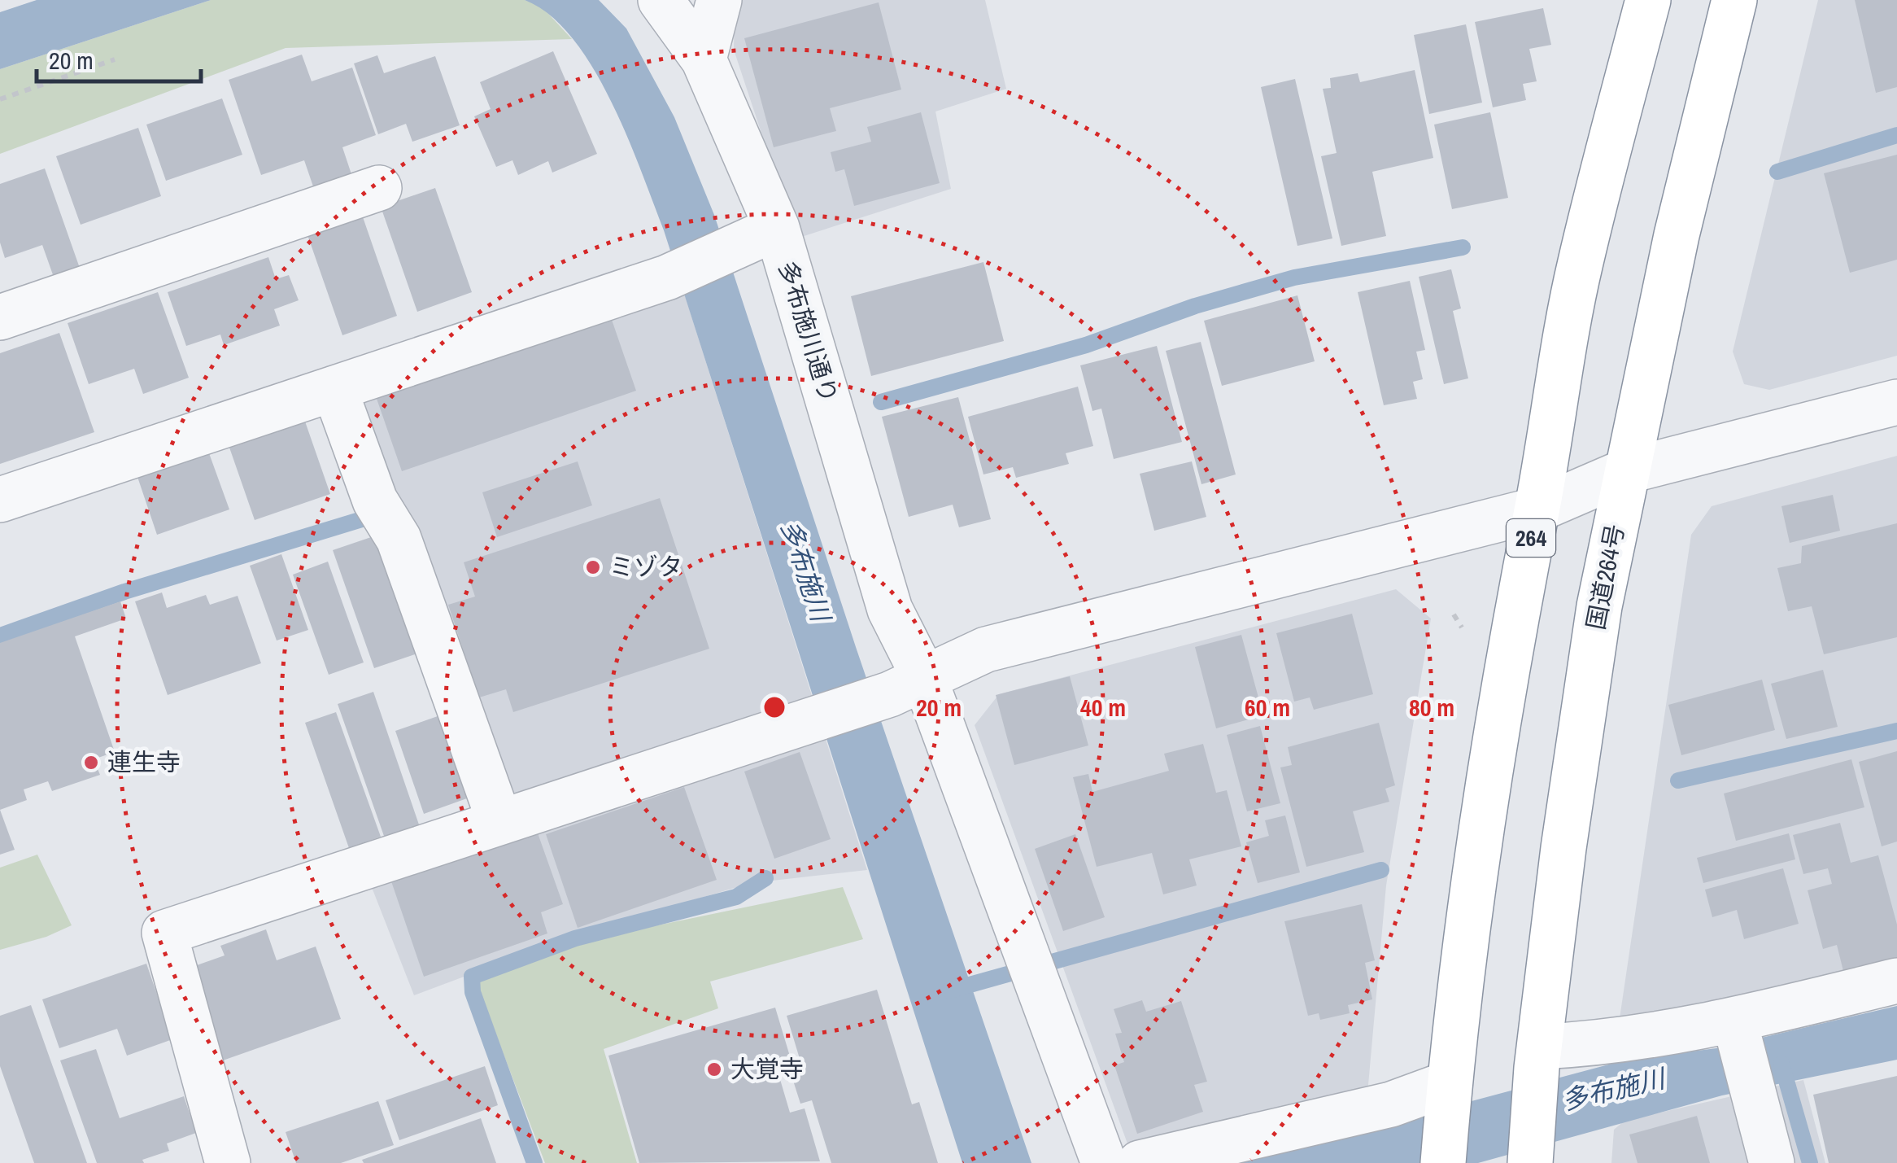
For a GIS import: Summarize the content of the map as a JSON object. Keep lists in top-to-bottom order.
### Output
{
  "streets": {
    "highway": ["264", "国道264号"],
    "street": ["多布施川通り"]
  },
  "water": ["多布施川"],
  "places": ["ミゾタ", "連生寺", "大覚寺"],
  "scale_bar": "20 m",
  "rings": [
    "20 m",
    "40 m",
    "60 m",
    "80 m"
  ]
}
